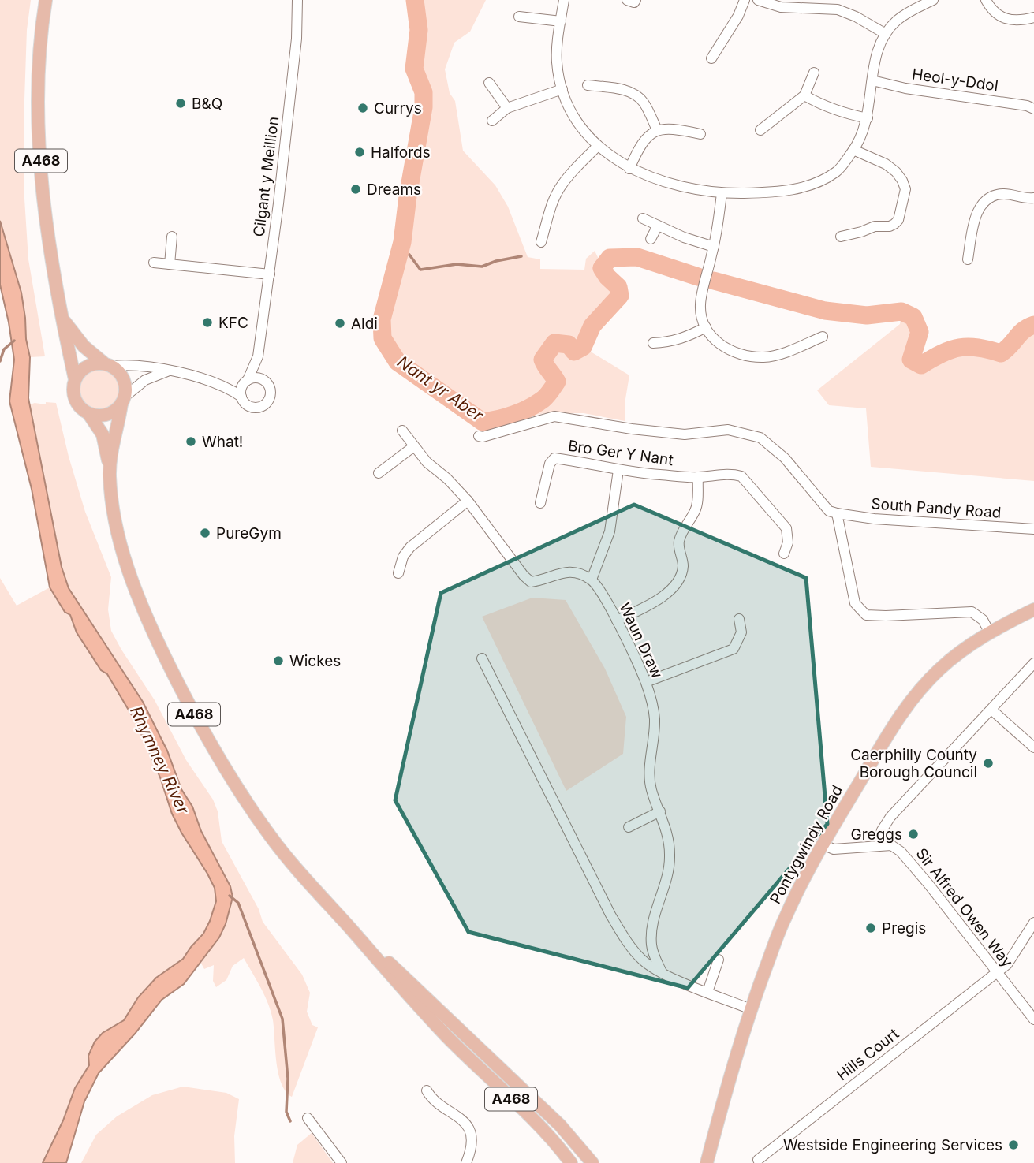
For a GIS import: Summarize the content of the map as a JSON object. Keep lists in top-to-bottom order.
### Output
{
  "streets": {
    "main road": ["A468", "Pontygwindy Road"],
    "street": [
      "Heol-y-Ddol",
      "Cilgant y Meillion",
      "Bro Ger Y Nant",
      "South Pandy Road",
      "Waun Draw",
      "Sir Alfred Owen Way",
      "Hills Court"
    ]
  },
  "crossings": [
    ["Pontygwindy Road", "Sir Alfred Owen Way"],
    ["Sir Alfred Owen Way", "Hills Court"]
  ],
  "water": ["Nant yr Aber", "Rhymney River"],
  "places": [
    "B&Q",
    "Currys",
    "Halfords",
    "Dreams",
    "KFC",
    "Aldi",
    "What!",
    "PureGym",
    "Wickes",
    "Caerphilly County Borough Council",
    "Greggs",
    "Pregis",
    "Westside Engineering Services"
  ]
}
